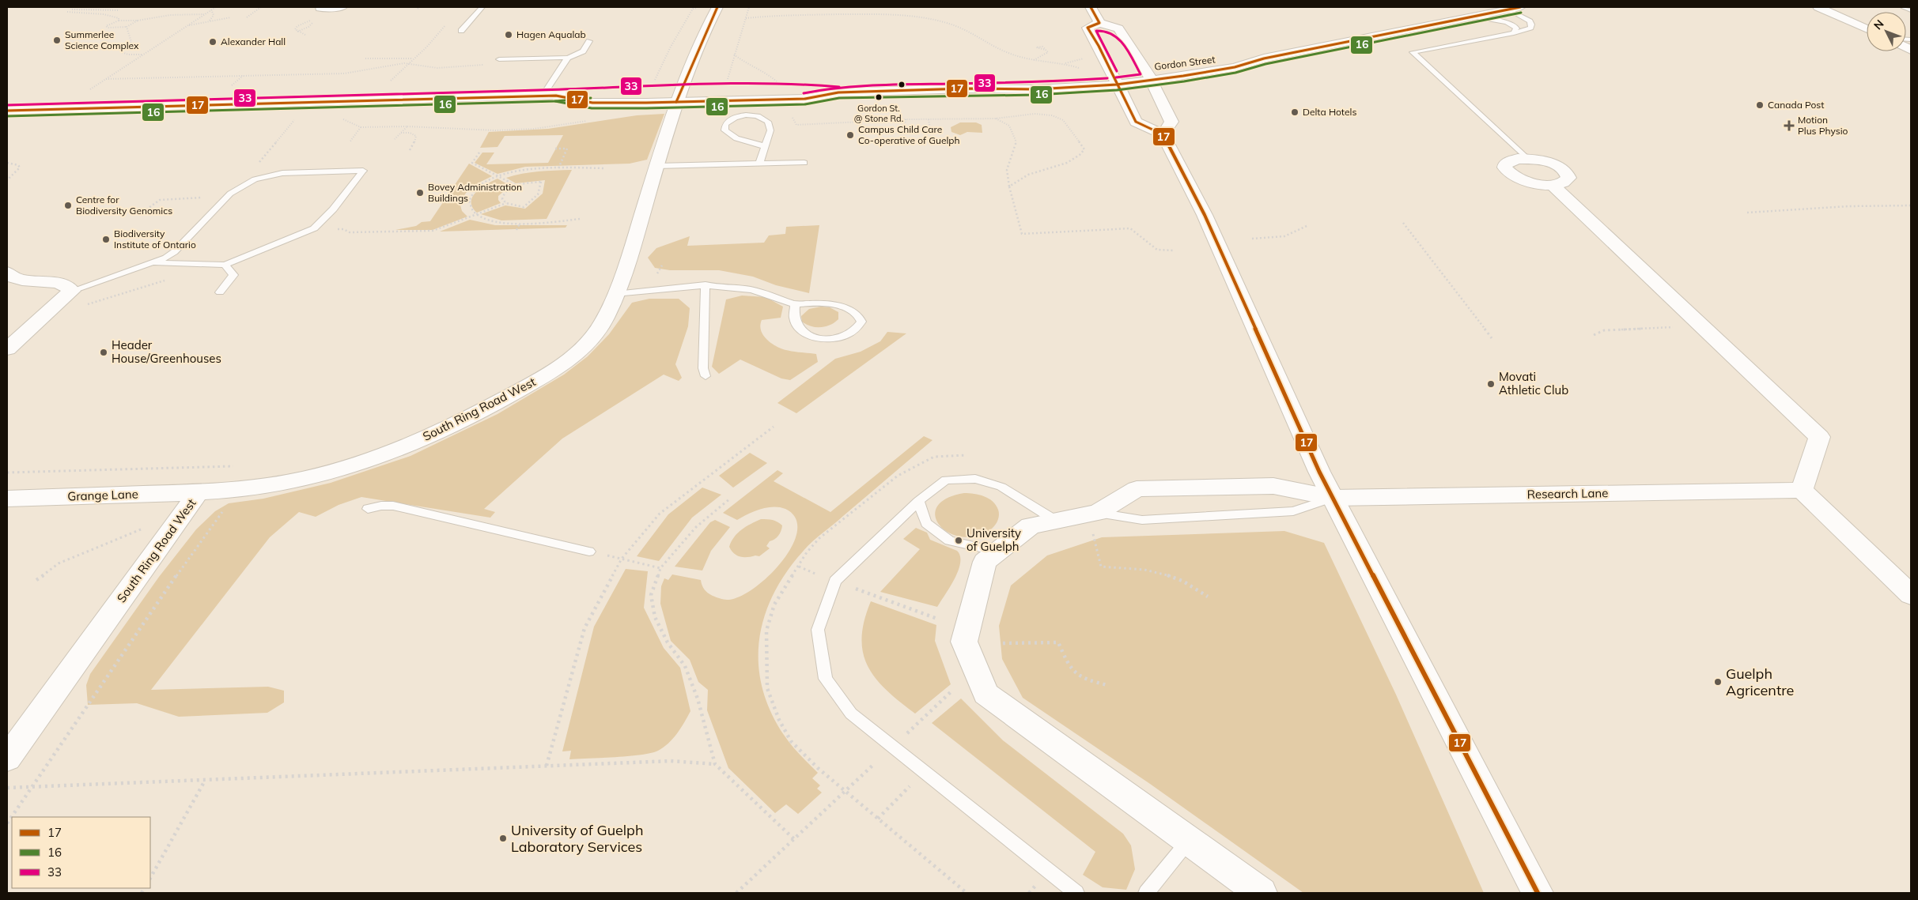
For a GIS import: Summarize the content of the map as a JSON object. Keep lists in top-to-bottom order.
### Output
{
  "streets": {
    "main road": [
      "Gordon Street",
      "South Ring Road West",
      "Research Lane",
      "Grange Lane"
    ]
  },
  "crossings": [
    ["Gordon Street", "South Ring Road West"],
    ["South Ring Road West", "Grange Lane"]
  ],
  "places": {
    "other": [
      "Hagen Aqualab",
      "Summerlee Science Complex",
      "Alexander Hall",
      "Gordon St. @ Stone Rd.",
      "Canada Post",
      "Delta Hotels",
      "Campus Child Care Co-operative of Guelph",
      "Bovey Administration Buildings",
      "Centre for Biodiversity Genomics",
      "Biodiversity Institute of Ontario",
      "Header House/Greenhouses",
      "Movati Athletic Club",
      "University of Guelph",
      "Guelph Agricentre",
      "University of Guelph Laboratory Services"
    ],
    "health": ["Motion Plus Physio"]
  },
  "lines": ["transit line 17", "transit line 16", "transit line 33"],
  "legend": ["17", "16", "33"],
  "north": "top left"
}
